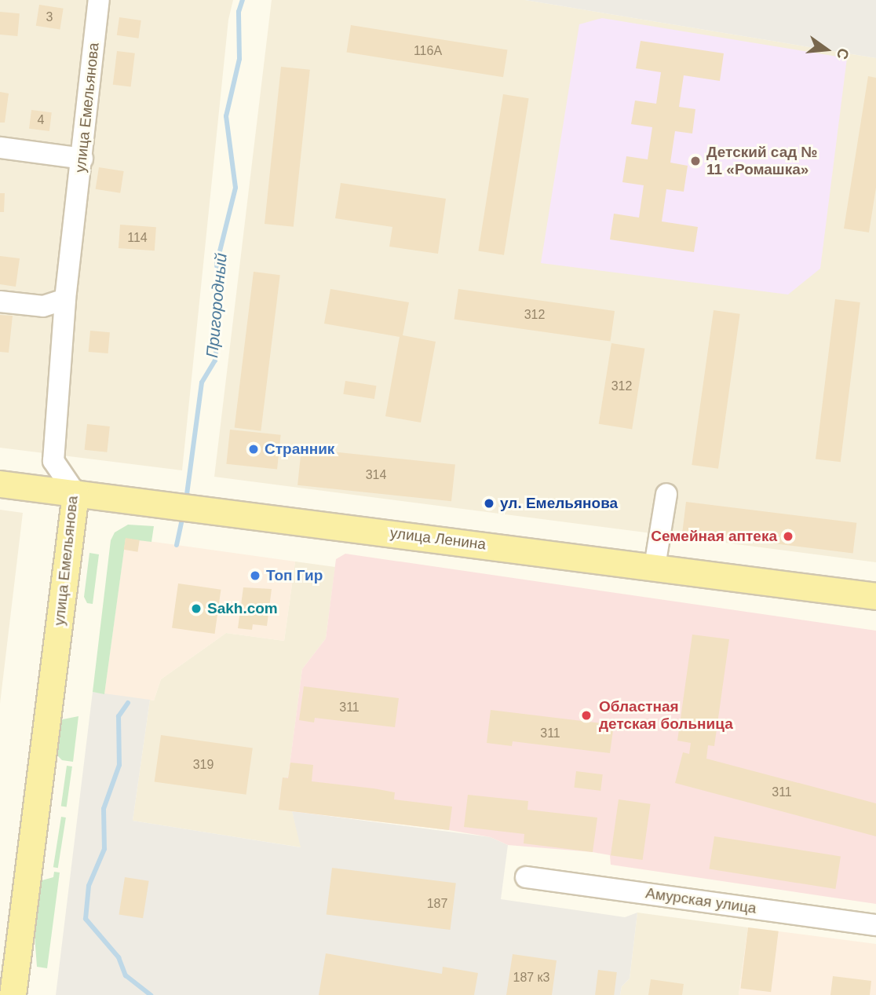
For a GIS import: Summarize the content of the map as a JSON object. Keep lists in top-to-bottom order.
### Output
{
  "streets": {
    "main road": ["улица Емельянова", "улица Ленина"],
    "street": ["Амурская улица"]
  },
  "crossings": [
    ["улица Емельянова", "улица Ленина"]
  ],
  "water": ["Пригородный"],
  "places": [
    "Детский сад № 11 «Ромашка»",
    "Странник",
    "ул. Емельянова",
    "Семейная аптека",
    "Топ Гир",
    "Sakh.com",
    "Областная детская больница"
  ],
  "house_numbers": [
    "3",
    "116А",
    "4",
    "114",
    "312",
    "312",
    "314",
    "311",
    "311",
    "319",
    "311",
    "187",
    "187 к3"
  ],
  "north": "right"
}
